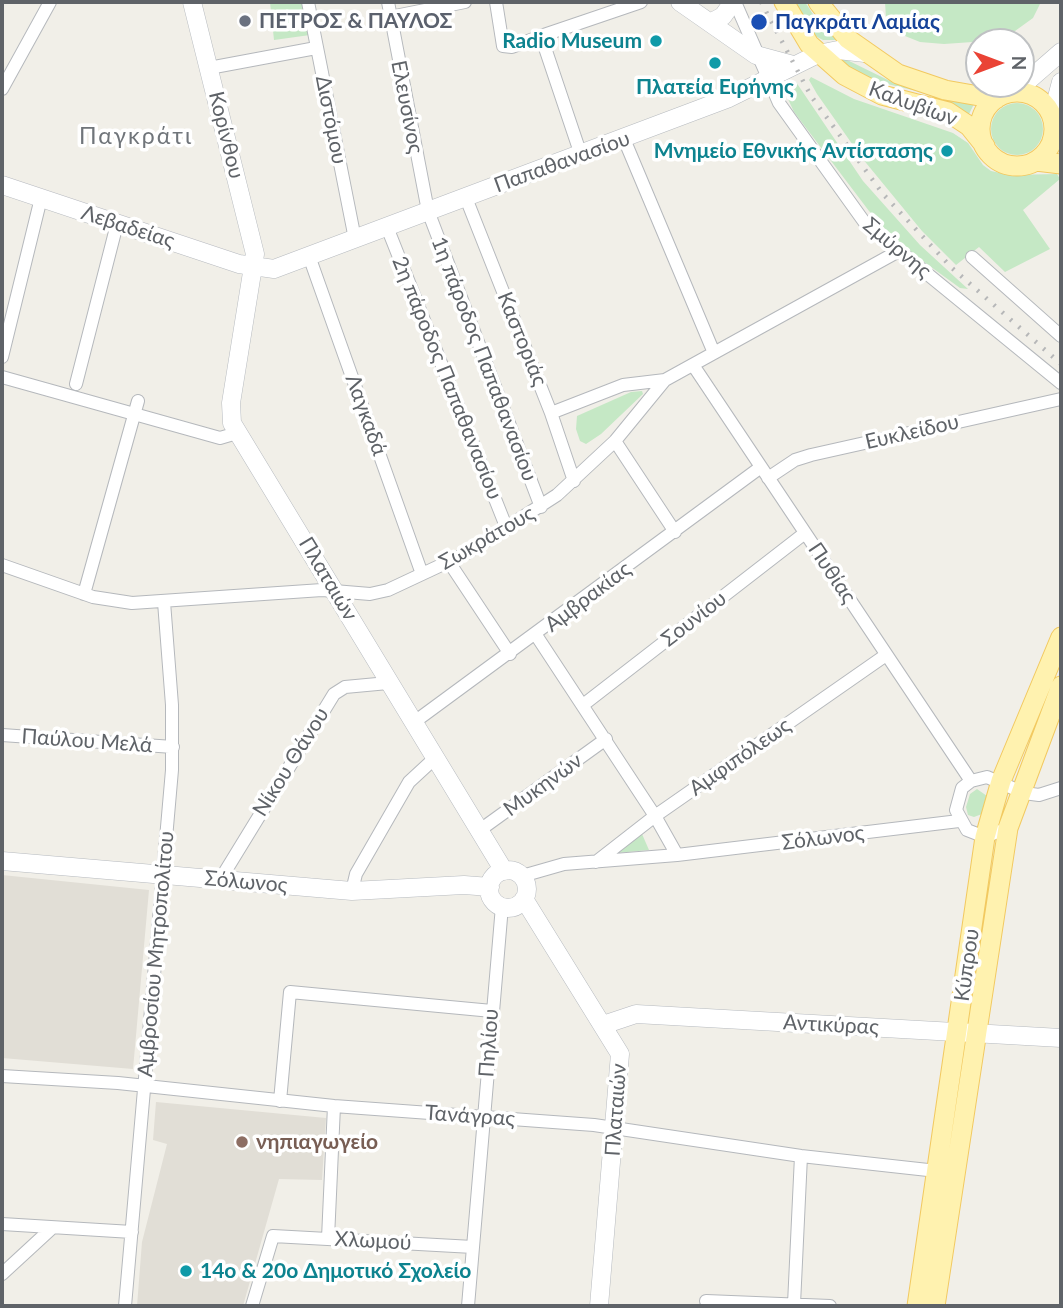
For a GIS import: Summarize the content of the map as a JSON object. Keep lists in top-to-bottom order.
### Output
{
  "streets": {
    "main road": ["Καλυβίων", "Κύπρου"],
    "street": [
      "Ελευσίνος",
      "Διστόμου",
      "Κορίνθου",
      "Παπαθανασίου",
      "Λεβαδείας",
      "Σμύρνης",
      "Καστοριάς",
      "1η πάροδος Παπαθανασίου",
      "2η πάροδος Παπαθανασίου",
      "Λαγκαδά",
      "Ευκλείδου",
      "Σωκράτους",
      "Πυθίας",
      "Πλαταιών",
      "Αμβρακίας",
      "Σουνίου",
      "Παύλου Μελά",
      "Αμφιπόλεως",
      "Νίκου Θάνου",
      "Μυκηνών",
      "Σόλωνος",
      "Αμβροσίου Μητροπολίτου",
      "Αντικύρας",
      "Πηλίου",
      "Τανάγρας",
      "Χλωμού"
    ]
  },
  "crossings": [
    ["Καλυβίων", "Παπαθανασίου"],
    ["Ελευσίνος", "Παπαθανασίου"],
    ["Ελευσίνος", "1η πάροδος Παπαθανασίου"],
    ["Διστόμου", "Παπαθανασίου"],
    ["Κορίνθου", "Παπαθανασίου"],
    ["Κορίνθου", "Λεβαδείας"],
    ["Κορίνθου", "Πλαταιών"],
    ["Παπαθανασίου", "Λεβαδείας"],
    ["Παπαθανασίου", "Σμύρνης"],
    ["Παπαθανασίου", "Καστοριάς"],
    ["Παπαθανασίου", "1η πάροδος Παπαθανασίου"],
    ["Παπαθανασίου", "2η πάροδος Παπαθανασίου"],
    ["Παπαθανασίου", "Λαγκαδά"],
    ["Παπαθανασίου", "Πλαταιών"],
    ["Λεβαδείας", "Πλαταιών"],
    ["Σμύρνης", "Σωκράτους"],
    ["Καστοριάς", "Σωκράτους"],
    ["1η πάροδος Παπαθανασίου", "Σωκράτους"],
    ["2η πάροδος Παπαθανασίου", "Σωκράτους"],
    ["Λαγκαδά", "Σωκράτους"],
    ["Ευκλείδου", "Πυθίας"],
    ["Ευκλείδου", "Αμβρακίας"],
    ["Σωκράτους", "Πυθίας"],
    ["Σωκράτους", "Πλαταιών"],
    ["Σωκράτους", "Αμβροσίου Μητροπολίτου"],
    ["Πυθίας", "Αμβρακίας"],
    ["Πυθίας", "Σουνίου"],
    ["Πυθίας", "Αμφιπόλεως"],
    ["Πλαταιών", "Αμβρακίας"],
    ["Πλαταιών", "Νίκου Θάνου"],
    ["Πλαταιών", "Μυκηνών"],
    ["Πλαταιών", "Σόλωνος"],
    ["Πλαταιών", "Αντικύρας"],
    ["Πλαταιών", "Πηλίου"],
    ["Πλαταιών", "Τανάγρας"],
    ["Παύλου Μελά", "Αμβροσίου Μητροπολίτου"],
    ["Αμφιπόλεως", "Σόλωνος"],
    ["Νίκου Θάνου", "Σόλωνος"],
    ["Σόλωνος", "Αμβροσίου Μητροπολίτου"],
    ["Σόλωνος", "Πηλίου"],
    ["Αμβροσίου Μητροπολίτου", "Τανάγρας"],
    ["Κύπρου", "Αντικύρας"],
    ["Κύπρου", "Τανάγρας"],
    ["Πηλίου", "Τανάγρας"],
    ["Πηλίου", "Χλωμού"]
  ],
  "districts": ["Παγκράτι"],
  "places": [
    "ΠΕΤΡΟΣ & ΠΑΥΛΟΣ",
    "Παγκράτι Λαμίας",
    "Radio Museum",
    "Πλατεία Ειρήνης",
    "Μνημείο Εθνικής Αντίστασης",
    "νηπιαγωγείο",
    "14ο & 20ο Δημοτικό Σχολείο"
  ],
  "north": "right"
}
